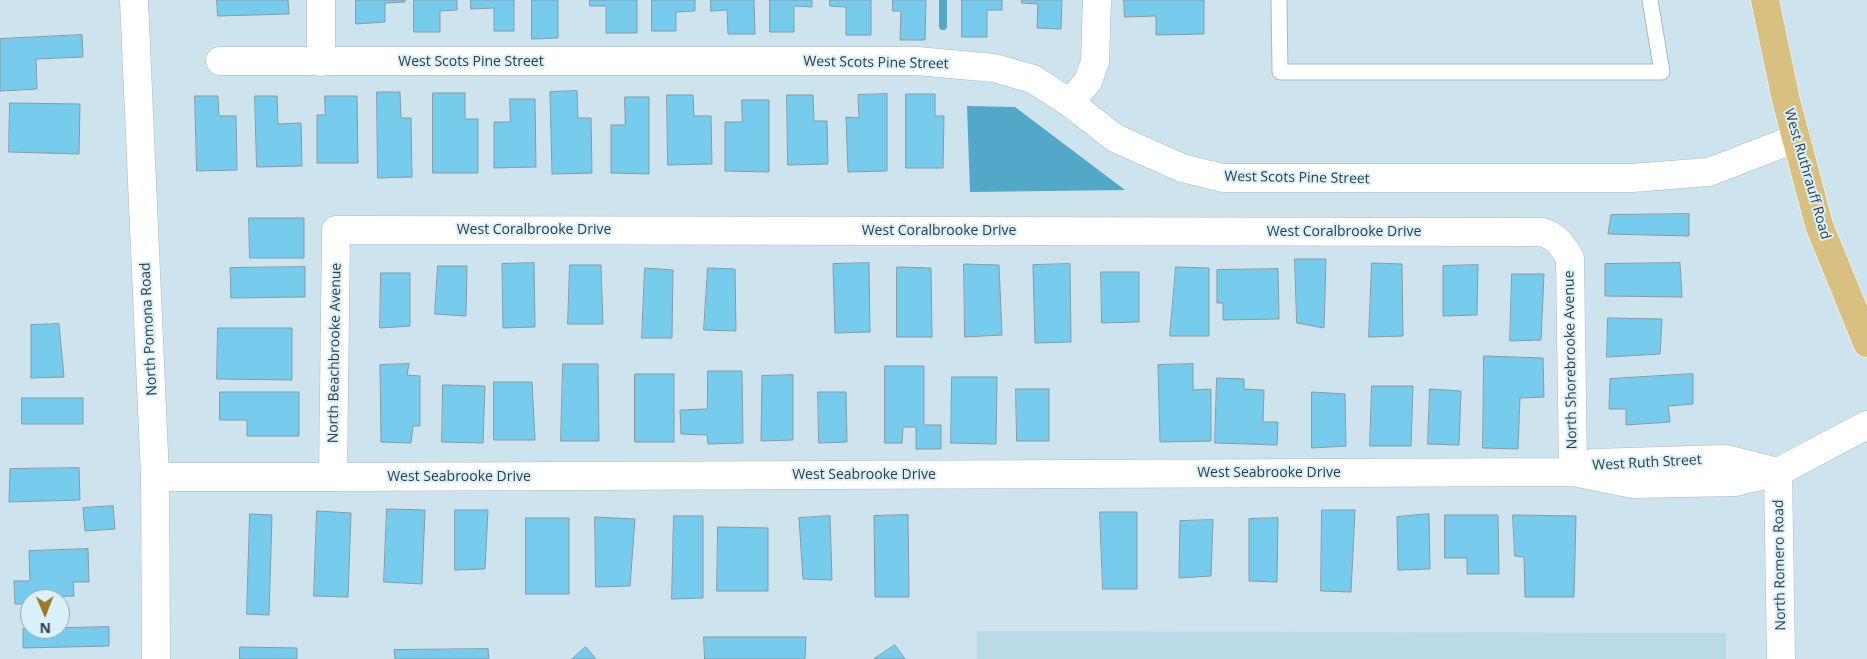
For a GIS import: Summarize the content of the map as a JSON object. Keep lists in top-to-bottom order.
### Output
{
  "streets": {
    "main road": ["West Ruthrauff Road"],
    "street": [
      "West Scots Pine Street",
      "West Coralbrooke Drive",
      "North Pomona Road",
      "North Beachbrooke Avenue",
      "North Shorebrooke Avenue",
      "West Ruth Street",
      "West Seabrooke Drive",
      "North Romero Road"
    ]
  },
  "crossings": [
    ["West Scots Pine Street", "West Ruthrauff Road"],
    ["West Coralbrooke Drive", "North Beachbrooke Avenue"],
    ["West Coralbrooke Drive", "North Shorebrooke Avenue"],
    ["North Pomona Road", "West Seabrooke Drive"],
    ["North Beachbrooke Avenue", "West Seabrooke Drive"],
    ["North Shorebrooke Avenue", "West Ruth Street"],
    ["North Shorebrooke Avenue", "West Seabrooke Drive"],
    ["West Ruth Street", "West Seabrooke Drive"],
    ["West Ruth Street", "North Romero Road"]
  ],
  "north": "bottom"
}
